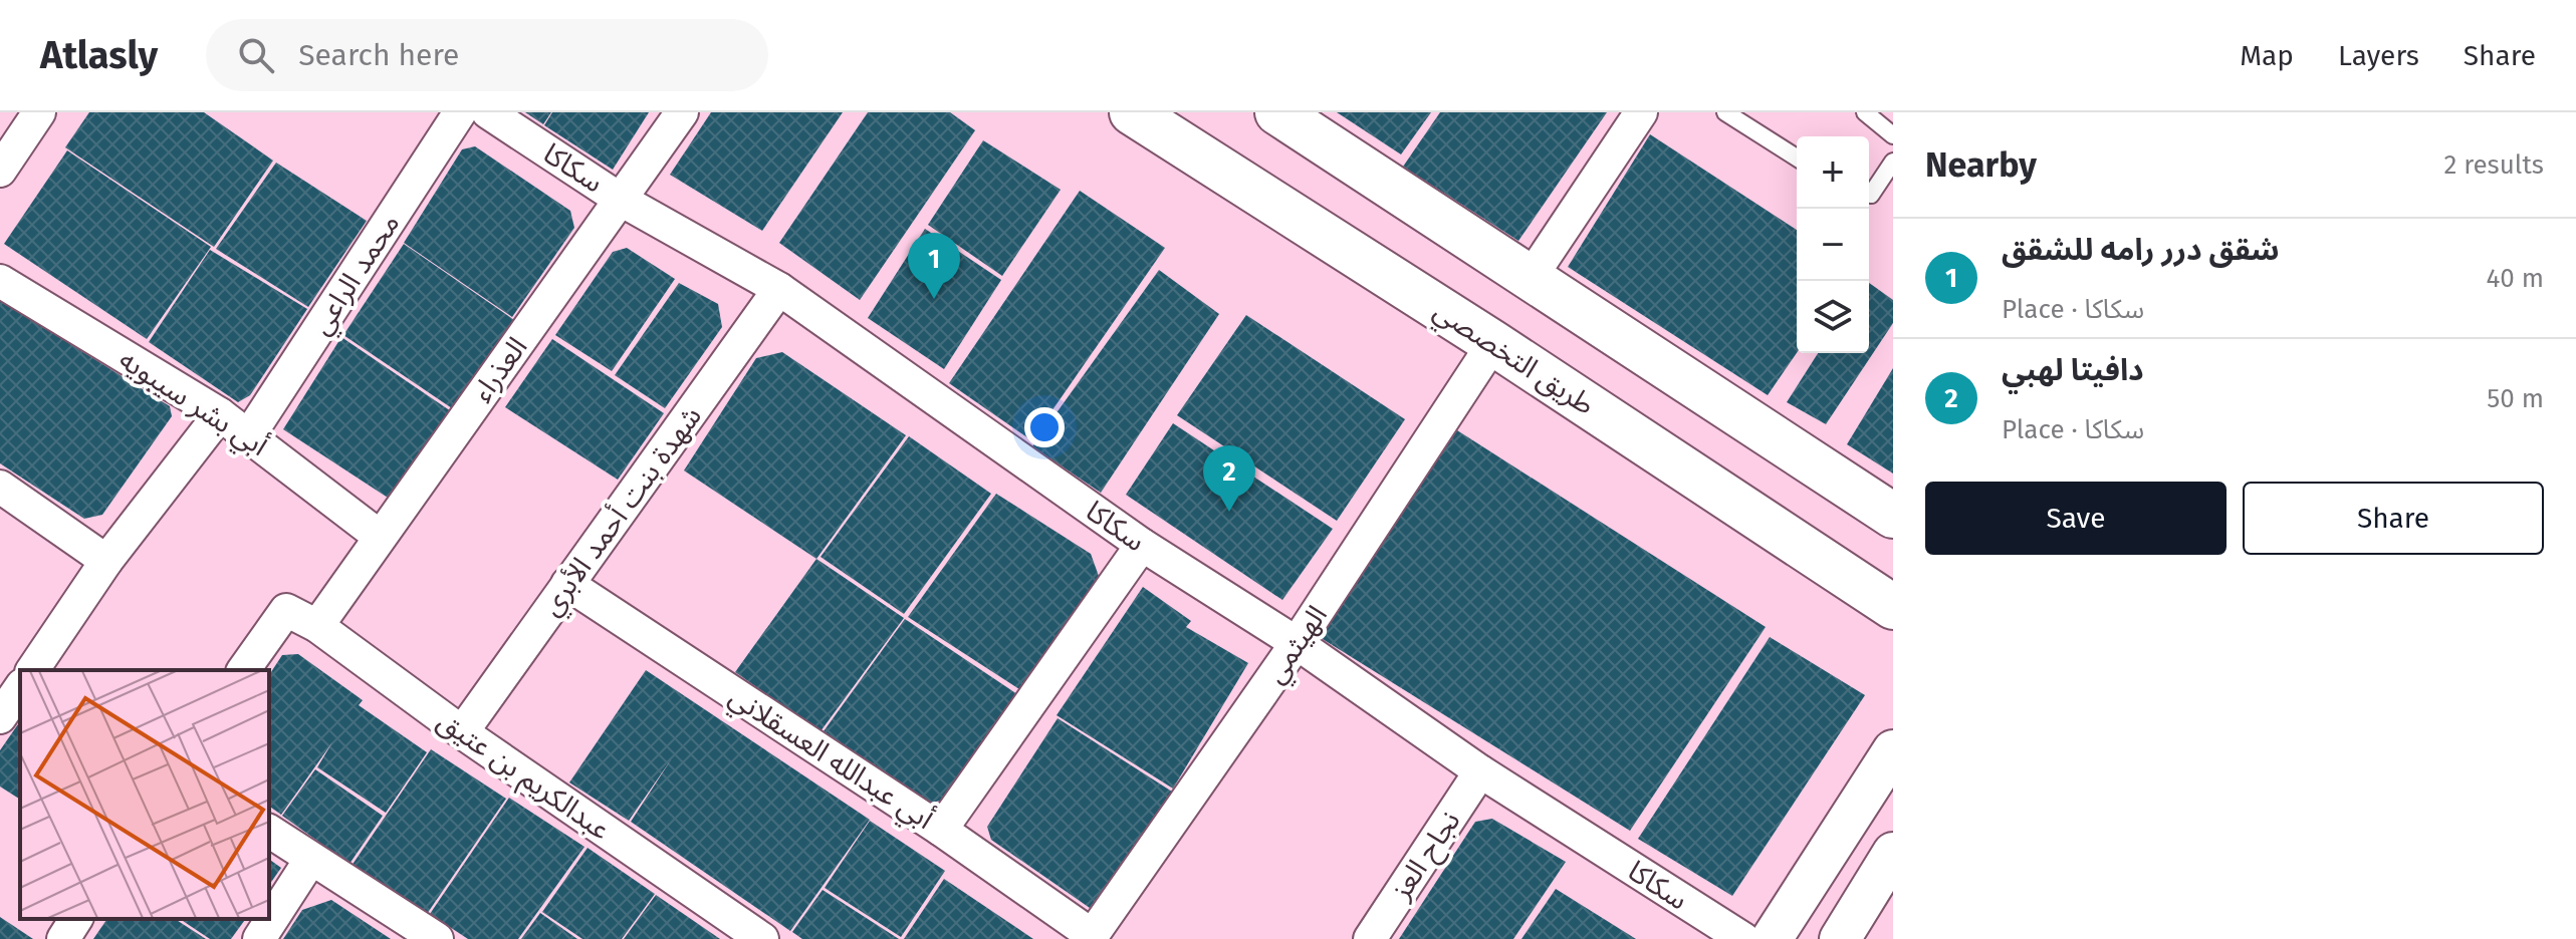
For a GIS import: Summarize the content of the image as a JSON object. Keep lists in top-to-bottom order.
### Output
{
  "streets": {
    "main road": ["طريق التخصصي"],
    "street": [
      "سكاكا",
      "محمد الراعي",
      "العذراء",
      "أبي بشر سيبويه",
      "شهدة بنت أحمد الأبري",
      "الهيثمي",
      "أبي عبدالله العسقلاني",
      "عبدالكريم بن عتيق",
      "نجاح العز"
    ]
  },
  "crossings": [
    ["سكاكا", "العذراء"],
    ["سكاكا", "شهدة بنت أحمد الأبري"],
    ["سكاكا", "الهيثمي"],
    ["سكاكا", "نجاح العز"],
    ["محمد الراعي", "أبي بشر سيبويه"],
    ["طريق التخصصي", "الهيثمي"],
    ["العذراء", "أبي بشر سيبويه"],
    ["العذراء", "عبدالكريم بن عتيق"],
    ["شهدة بنت أحمد الأبري", "أبي عبدالله العسقلاني"],
    ["شهدة بنت أحمد الأبري", "عبدالكريم بن عتيق"],
    ["الهيثمي", "أبي عبدالله العسقلاني"]
  ],
  "page": {
    "header": "Atlasly",
    "search": "Search here",
    "nav": ["Map", "Layers", "Share"],
    "heading": ["Nearby", "2 results"],
    "map_buttons": ["+", "−"],
    "list": [
      {
        "mark": "1",
        "name": "شقق درر رامه للشقق",
        "note": "Place · سكاكا",
        "value": "40 m"
      },
      {
        "mark": "2",
        "name": "دافيتا لهبي",
        "note": "Place · سكاكا",
        "value": "50 m"
      }
    ],
    "pins": ["1", "2"],
    "buttons": ["Save", "Share"]
  }
}
